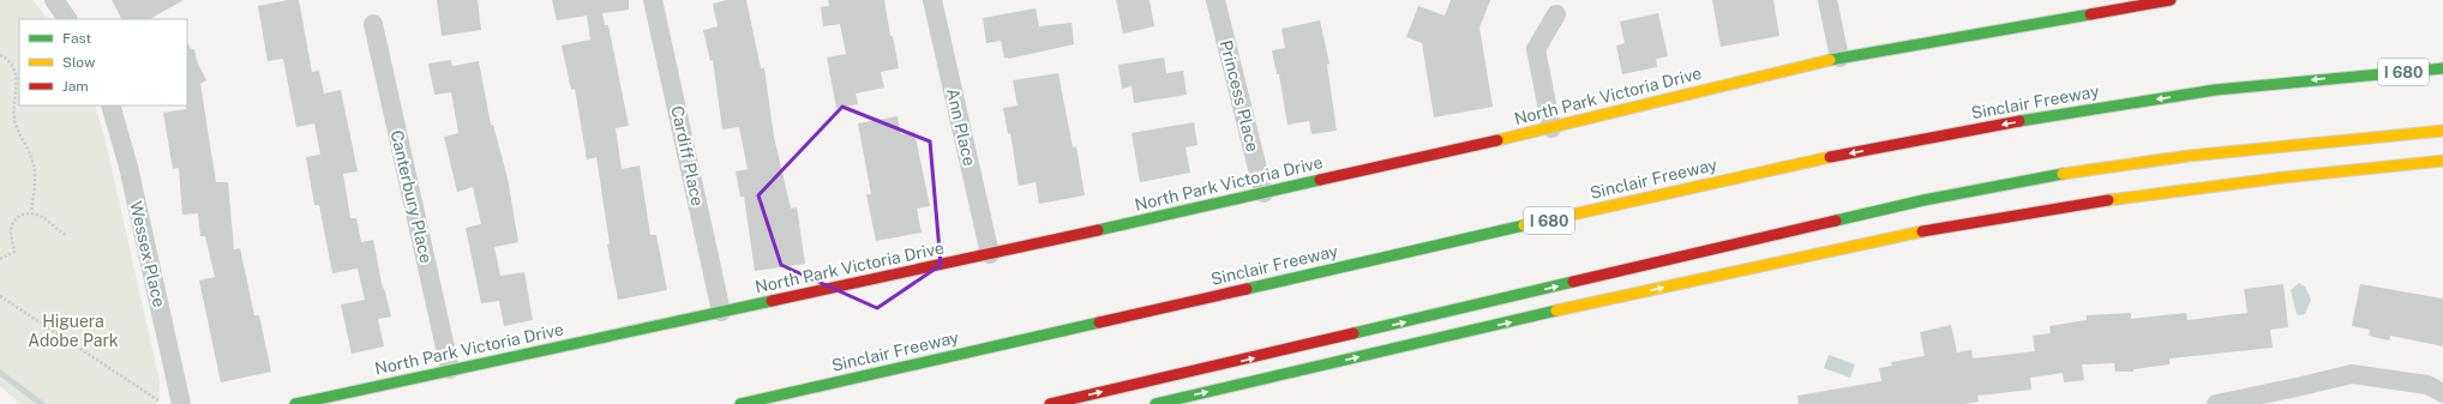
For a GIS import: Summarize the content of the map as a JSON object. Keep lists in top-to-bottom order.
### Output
{
  "streets": {
    "main road": ["I 680", "North Park Victoria Drive", "Sinclair Freeway"],
    "street": [
      "Princess Place",
      "Ann Place",
      "Cardiff Place",
      "Canterbury Place",
      "Wessex Place"
    ]
  },
  "crossings": [
    ["Princess Place", "North Park Victoria Drive"],
    ["North Park Victoria Drive", "Ann Place"],
    ["North Park Victoria Drive", "Cardiff Place"],
    ["North Park Victoria Drive", "Canterbury Place"]
  ],
  "parks": ["Higuera Adobe Park"],
  "legend": ["Fast", "Slow", "Jam"]
}
